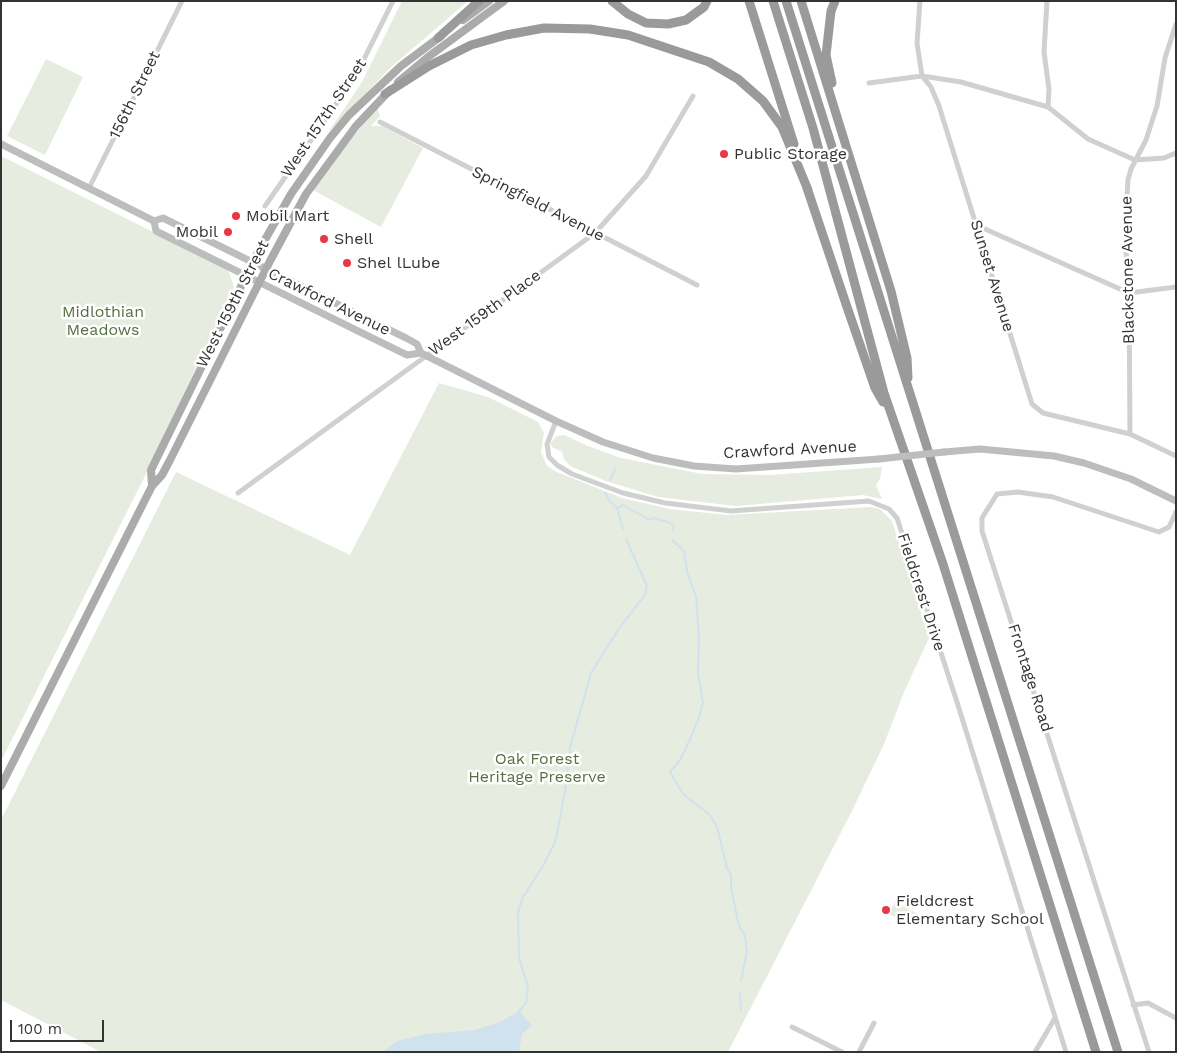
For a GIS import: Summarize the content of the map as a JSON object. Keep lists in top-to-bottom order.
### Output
{
  "streets": {
    "main road": ["Crawford Avenue", "West 159th Street"],
    "street": [
      "156th Street",
      "West 157th Street",
      "Springfield Avenue",
      "Blackstone Avenue",
      "Sunset Avenue",
      "West 159th Place",
      "Fieldcrest Drive",
      "Frontage Road"
    ]
  },
  "crossings": [
    ["156th Street", "Crawford Avenue"],
    ["Springfield Avenue", "West 159th Place"],
    ["Blackstone Avenue", "Sunset Avenue"],
    ["Crawford Avenue", "West 159th Street"],
    ["Crawford Avenue", "West 159th Place"],
    ["Crawford Avenue", "Fieldcrest Drive"]
  ],
  "parks": ["Midlothian Meadows", "Oak Forest Heritage Preserve"],
  "places": [
    "Public Storage",
    "Mobil Mart",
    "Mobil",
    "Shell",
    "Shel lLube",
    "Fieldcrest Elementary School"
  ],
  "scale_bar": "100 m"
}
